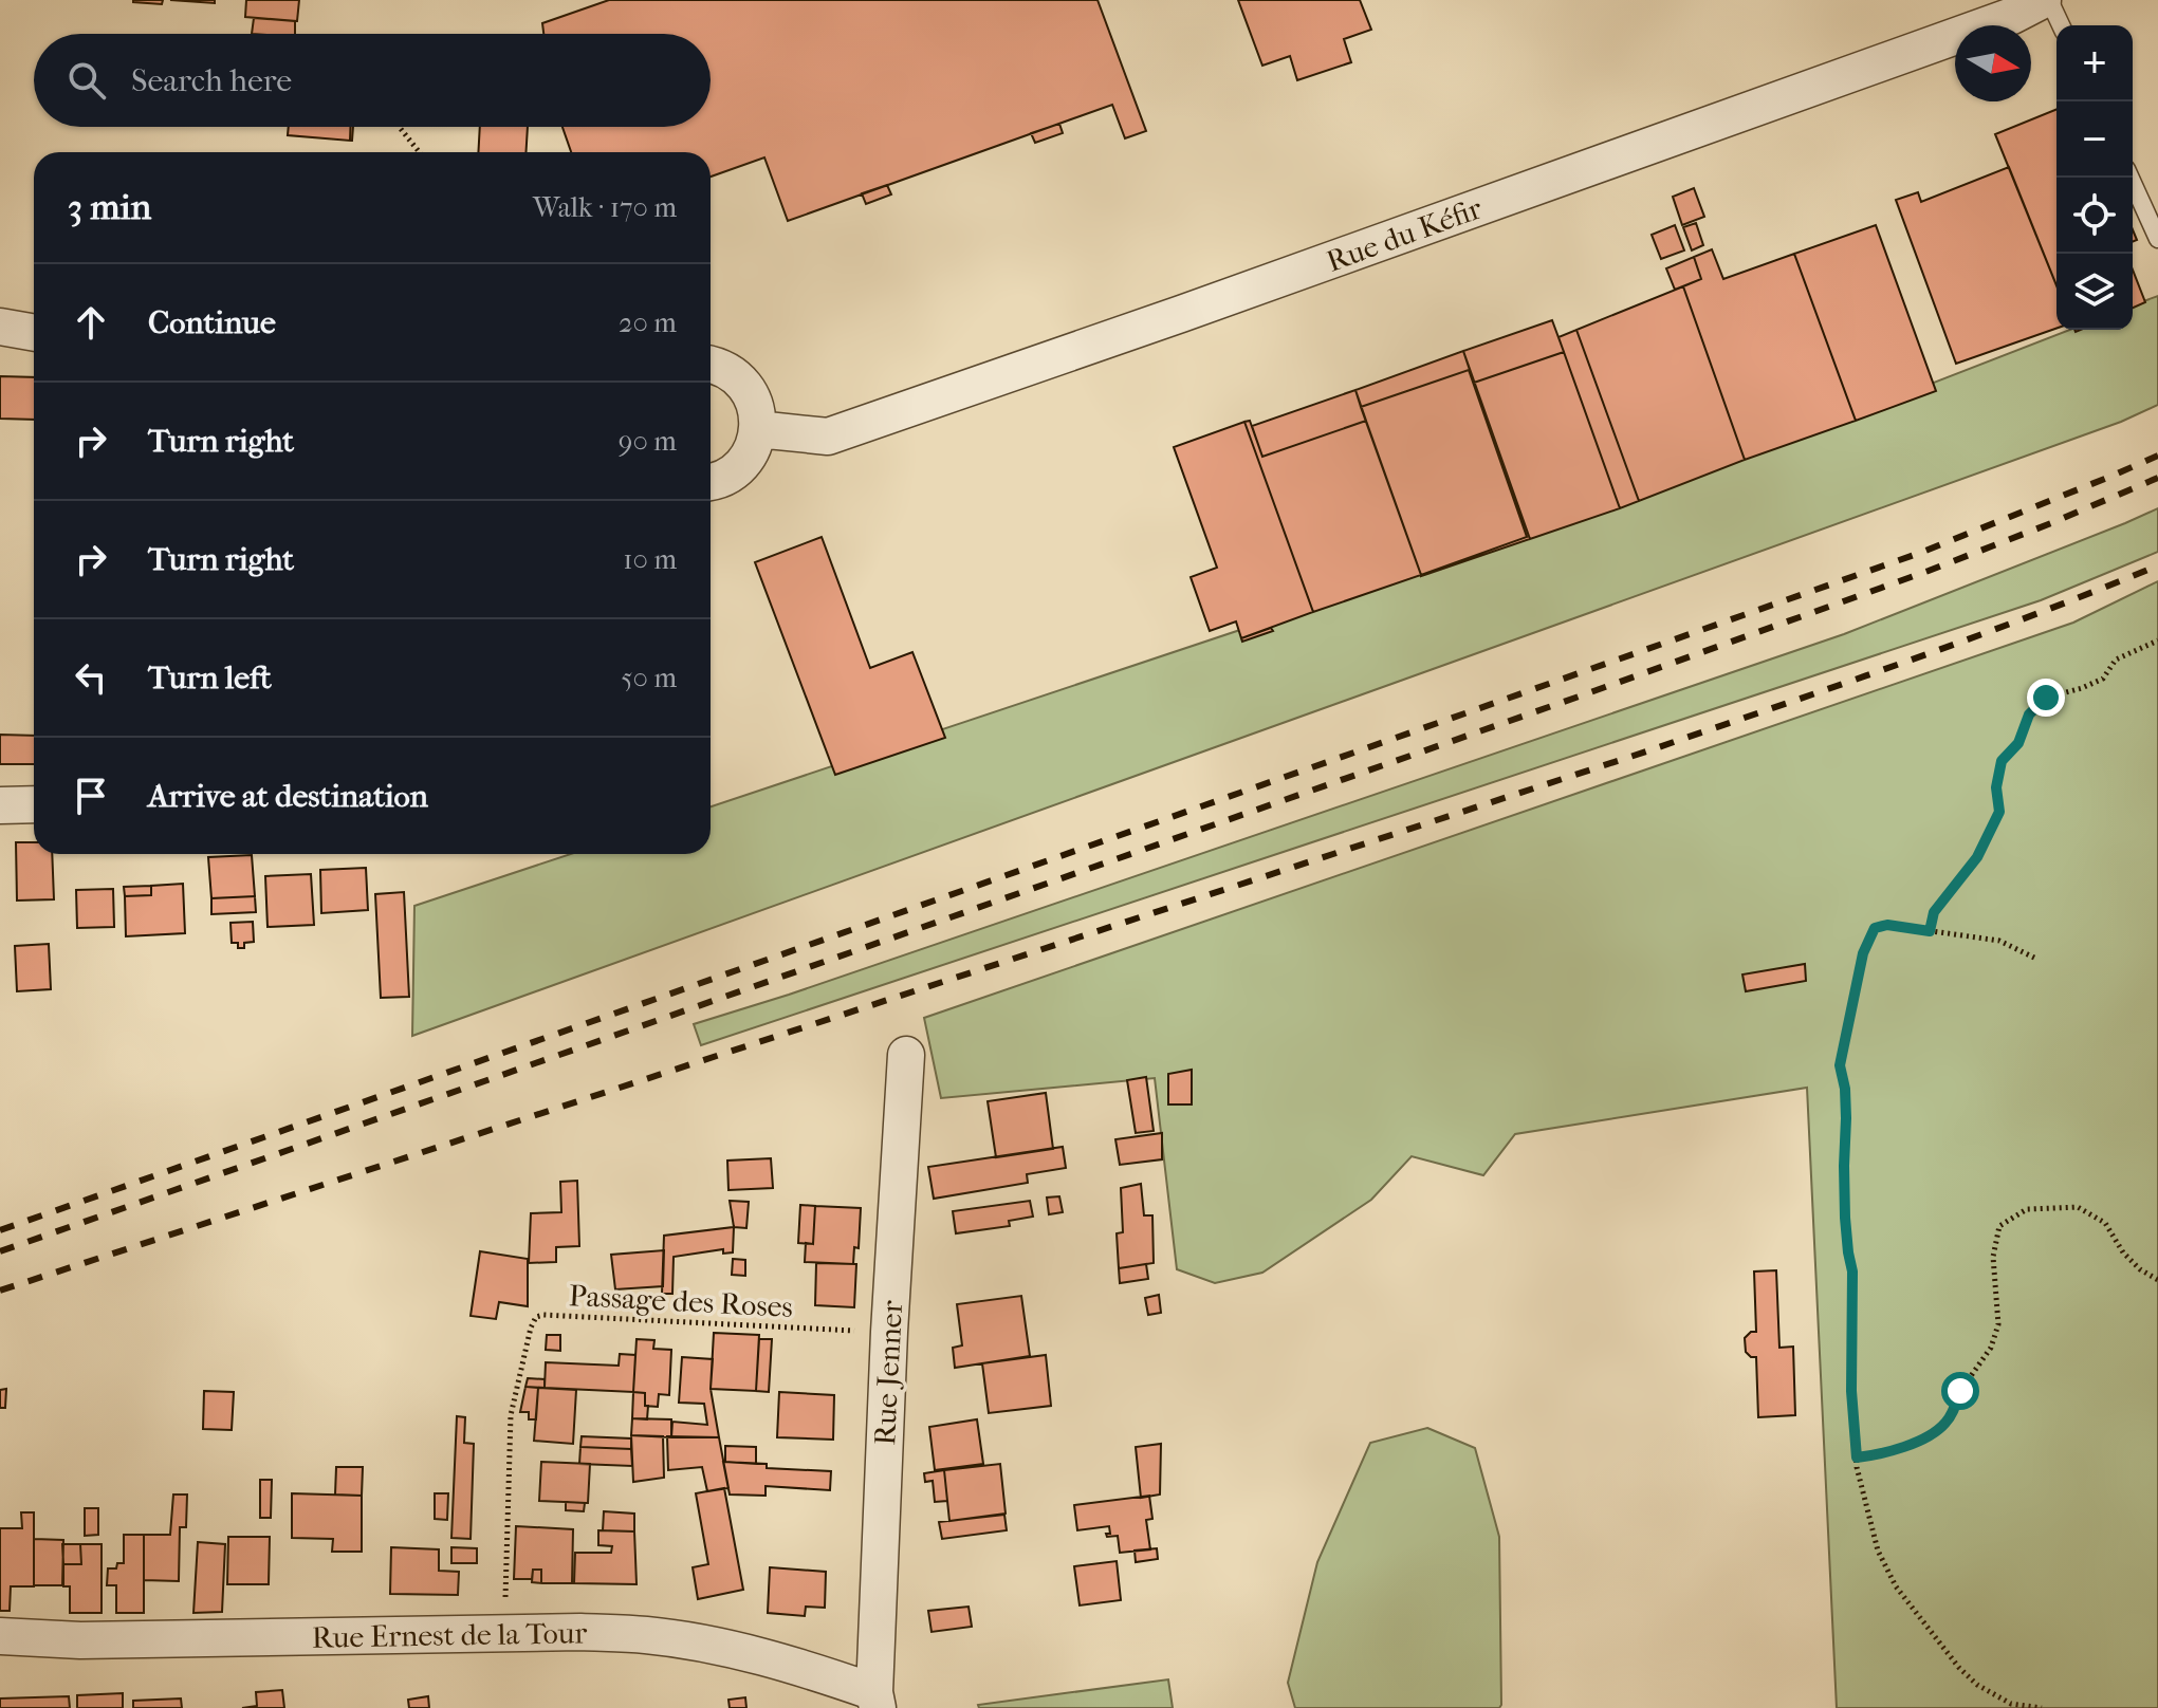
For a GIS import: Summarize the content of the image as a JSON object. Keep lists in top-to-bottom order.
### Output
{
  "streets": {
    "street": ["Rue du Kéfir", "Rue Jenner", "Rue Ernest de la Tour"],
    "path": ["Passage des Roses"]
  },
  "crossings": [
    ["Passage des Roses", "Rue Jenner"],
    ["Passage des Roses", "Rue Ernest de la Tour"],
    ["Rue Jenner", "Rue Ernest de la Tour"]
  ],
  "north": "right",
  "page": {
    "map_buttons": ["+", "−"],
    "search": "Search here",
    "heading": ["3 min", "Walk · 170 m"],
    "list": [
      ["Continue", "20 m"],
      ["Turn right", "90 m"],
      ["Turn right", "10 m"],
      ["Turn left", "50 m"],
      "Arrive at destination"
    ]
  }
}
